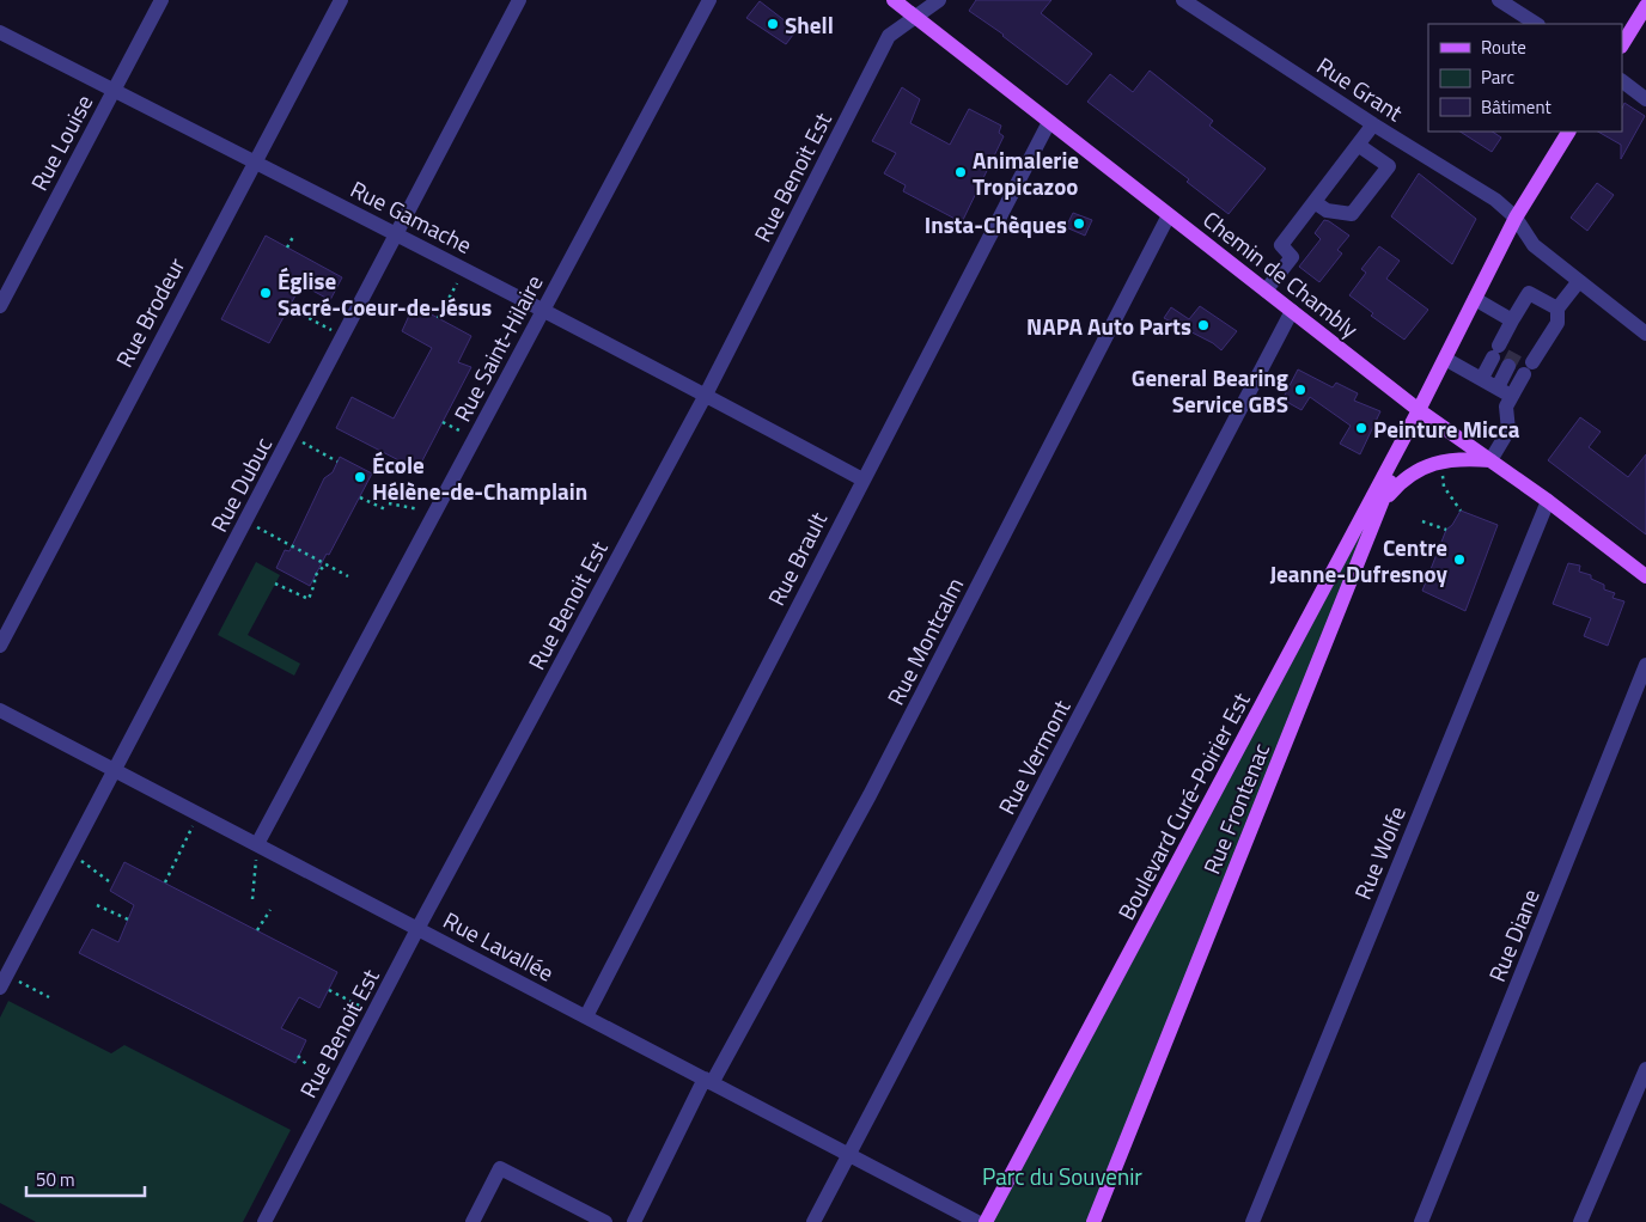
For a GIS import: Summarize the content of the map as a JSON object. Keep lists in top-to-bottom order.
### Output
{
  "streets": {
    "main road": ["Chemin de Chambly", "Boulevard Curé-Poirier Est", "Rue Frontenac"],
    "street": [
      "Rue Grant",
      "Rue Louise",
      "Rue Benoit Est",
      "Rue Gamache",
      "Rue Brodeur",
      "Rue Saint-Hilaire",
      "Rue Dubuc",
      "Rue Brault",
      "Rue Montcalm",
      "Rue Vermont",
      "Rue Wolfe",
      "Rue Diane",
      "Rue Lavallée"
    ]
  },
  "crossings": [
    ["Rue Louise", "Rue Gamache"],
    ["Rue Benoit Est", "Rue Gamache"],
    ["Rue Benoit Est", "Chemin de Chambly"],
    ["Rue Benoit Est", "Rue Lavallée"],
    ["Rue Gamache", "Rue Brodeur"],
    ["Rue Gamache", "Rue Saint-Hilaire"],
    ["Rue Gamache", "Rue Dubuc"],
    ["Rue Gamache", "Rue Brault"],
    ["Chemin de Chambly", "Rue Brault"],
    ["Chemin de Chambly", "Rue Montcalm"],
    ["Chemin de Chambly", "Rue Vermont"],
    ["Chemin de Chambly", "Boulevard Curé-Poirier Est"],
    ["Chemin de Chambly", "Rue Frontenac"],
    ["Chemin de Chambly", "Rue Wolfe"],
    ["Rue Saint-Hilaire", "Rue Lavallée"],
    ["Rue Dubuc", "Rue Lavallée"],
    ["Rue Brault", "Rue Lavallée"],
    ["Rue Montcalm", "Rue Lavallée"],
    ["Rue Vermont", "Rue Lavallée"],
    ["Boulevard Curé-Poirier Est", "Rue Frontenac"]
  ],
  "parks": ["Parc du Souvenir"],
  "places": [
    "Shell",
    "Animalerie Tropicazoo",
    "Insta-Chèques",
    "Église Sacré-Coeur-de-Jésus",
    "NAPA Auto Parts",
    "General Bearing Service GBS",
    "Peinture Micca",
    "École Hélène-de-Champlain",
    "Centre Jeanne-Dufresnoy"
  ],
  "legend": ["Route", "Parc", "Bâtiment"],
  "scale_bar": "50 m"
}
